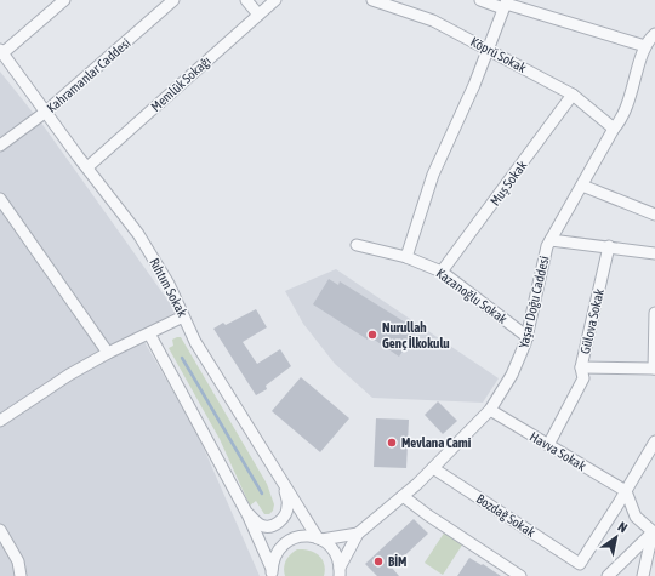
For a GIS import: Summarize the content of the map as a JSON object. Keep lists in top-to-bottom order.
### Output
{
  "streets": {
    "street": [
      "Köprü Sokak",
      "Kahramanlar Caddesi",
      "Memlük Sokağı",
      "Muş Sokak",
      "Rıhtım Sokak",
      "Kazanoğlu Sokak",
      "Yaşar Doğu Caddesi",
      "Gülova Sokak",
      "Havva Sokak",
      "Bozdağ Sokak"
    ]
  },
  "crossings": [
    ["Köprü Sokak", "Muş Sokak"],
    ["Köprü Sokak", "Yaşar Doğu Caddesi"],
    ["Kahramanlar Caddesi", "Rıhtım Sokak"],
    ["Memlük Sokağı", "Rıhtım Sokak"],
    ["Muş Sokak", "Kazanoğlu Sokak"],
    ["Kazanoğlu Sokak", "Yaşar Doğu Caddesi"],
    ["Yaşar Doğu Caddesi", "Havva Sokak"],
    ["Yaşar Doğu Caddesi", "Bozdağ Sokak"],
    ["Gülova Sokak", "Havva Sokak"],
    ["Havva Sokak", "Bozdağ Sokak"]
  ],
  "places": ["Nurullah Genç İlkokulu", "Mevlana Cami", "BİM"],
  "north": "top right"
}
